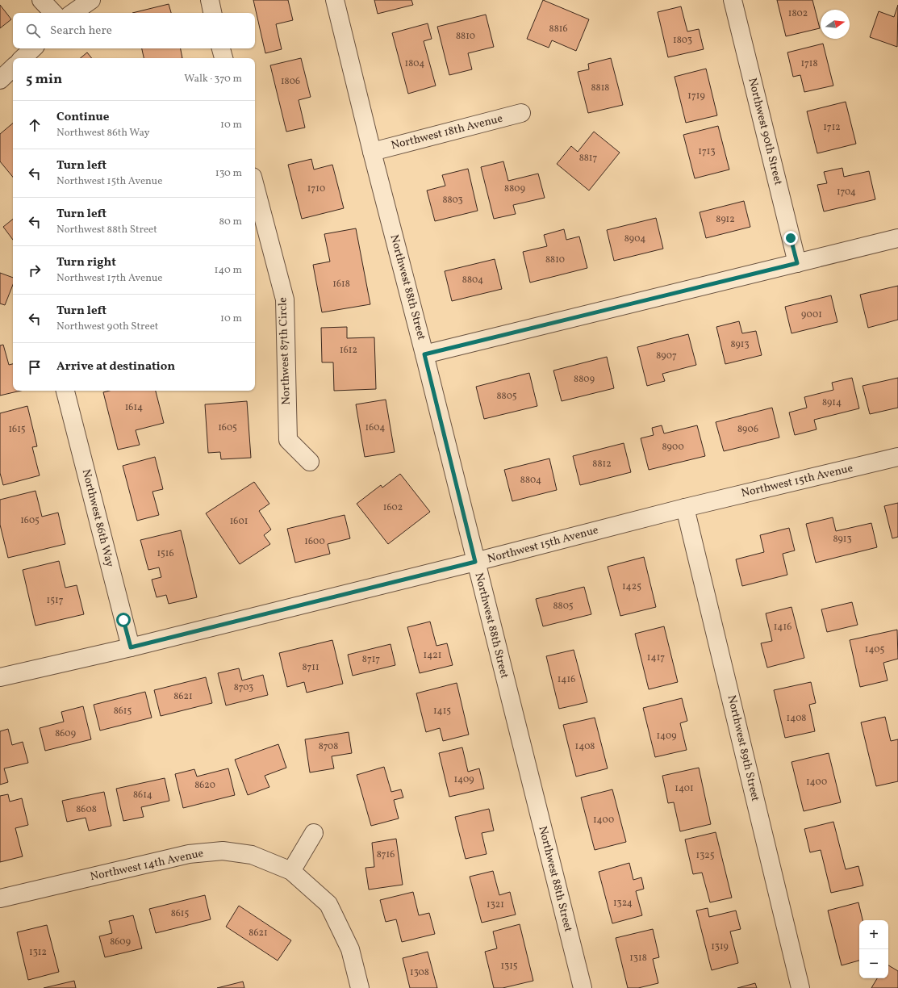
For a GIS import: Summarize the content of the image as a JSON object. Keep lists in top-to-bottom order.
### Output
{
  "streets": {
    "street": [
      "Northwest 90th Street",
      "Northwest 18th Avenue",
      "Northwest 88th Street",
      "Northwest 87th Circle",
      "Northwest 15th Avenue",
      "Northwest 86th Way",
      "Northwest 89th Street",
      "Northwest 14th Avenue"
    ]
  },
  "crossings": [
    ["Northwest 18th Avenue", "Northwest 88th Street"],
    ["Northwest 88th Street", "Northwest 15th Avenue"],
    ["Northwest 15th Avenue", "Northwest 86th Way"],
    ["Northwest 15th Avenue", "Northwest 89th Street"]
  ],
  "house_numbers": [
    "1802",
    "8816",
    "8810",
    "1803",
    "1804",
    "1718",
    "1806",
    "8818",
    "1719",
    "1712",
    "1713",
    "8817",
    "1710",
    "8809",
    "1704",
    "8803",
    "8912",
    "8904",
    "8810",
    "8804",
    "1618",
    "9001",
    "8913",
    "1612",
    "8907",
    "8809",
    "8805",
    "8914",
    "1614",
    "1605",
    "1604",
    "1615",
    "8906",
    "8900",
    "8812",
    "8804",
    "1602",
    "1605",
    "1601",
    "8913",
    "1600",
    "1516",
    "1425",
    "1517",
    "8805",
    "1416",
    "1405",
    "1421",
    "1417",
    "8717",
    "8711",
    "1416",
    "8703",
    "8621",
    "8615",
    "1415",
    "1408",
    "8609",
    "1409",
    "8708",
    "1408",
    "1409",
    "1400",
    "8620",
    "1401",
    "8614",
    "8608",
    "1400",
    "8716",
    "1325",
    "1324",
    "1321",
    "8615",
    "8621",
    "8609",
    "1319",
    "1312",
    "1318",
    "1315",
    "1308"
  ],
  "north": "right",
  "page": {
    "search": "Search here",
    "heading": ["5 min", "Walk · 370 m"],
    "list": [
      ["Continue", "Northwest 86th Way", "10 m"],
      ["Turn left", "Northwest 15th Avenue", "130 m"],
      ["Turn left", "Northwest 88th Street", "80 m"],
      ["Turn right", "Northwest 17th Avenue", "140 m"],
      ["Turn left", "Northwest 90th Street", "10 m"],
      "Arrive at destination"
    ],
    "map_buttons": ["+", "−"]
  }
}
